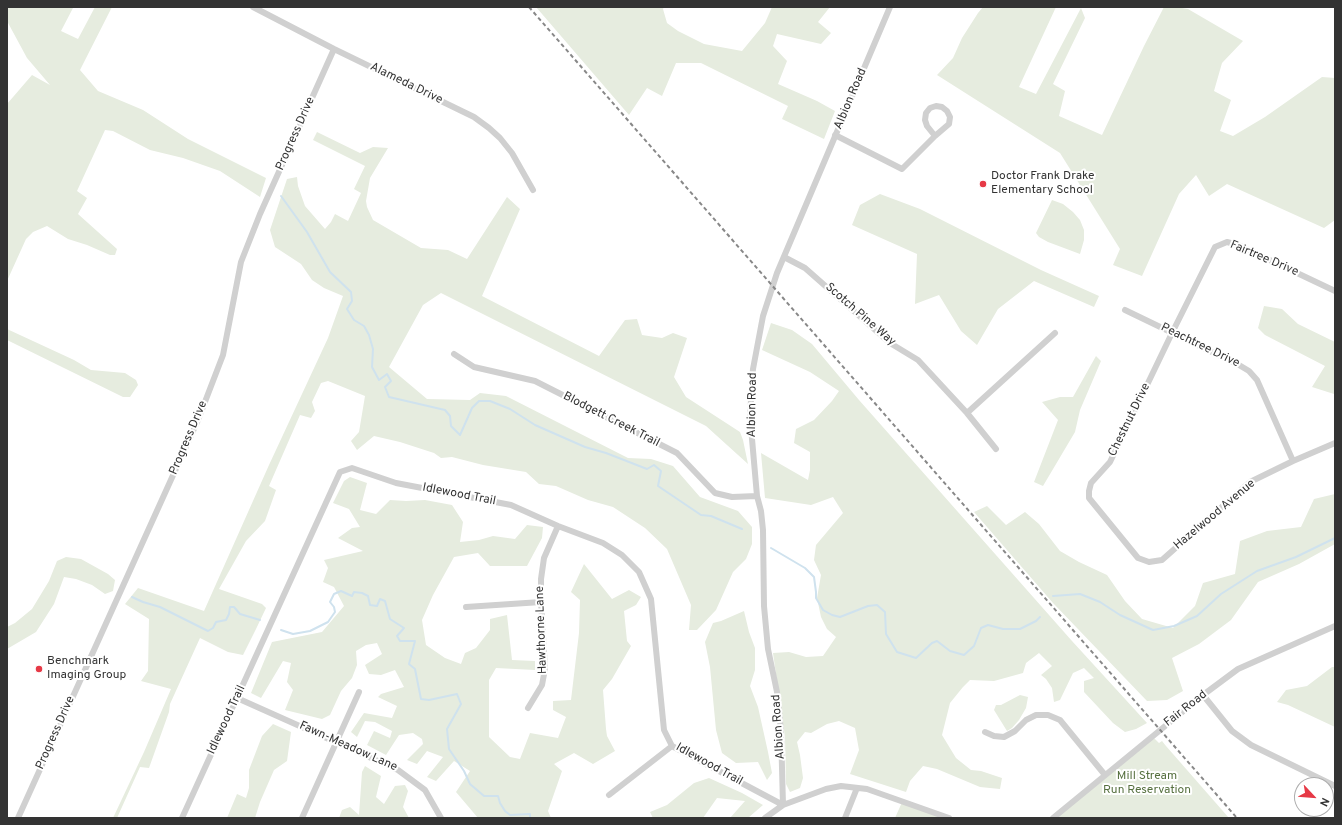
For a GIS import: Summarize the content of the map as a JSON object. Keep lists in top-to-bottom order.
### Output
{
  "streets": {
    "street": [
      "Alameda Drive",
      "Albion Road",
      "Progress Drive",
      "Fairtree Drive",
      "Scotch Pine Way",
      "Peachtree Drive",
      "Blodgett Creek Trail",
      "Chestnut Drive",
      "Idlewood Trail",
      "Hazelwood Avenue",
      "Hawthorne Lane",
      "Fair Road",
      "Fawn-Meadow Lane"
    ]
  },
  "crossings": [
    ["Alameda Drive", "Progress Drive"],
    ["Albion Road", "Scotch Pine Way"],
    ["Albion Road", "Blodgett Creek Trail"],
    ["Albion Road", "Idlewood Trail"],
    ["Fairtree Drive", "Peachtree Drive"],
    ["Fairtree Drive", "Chestnut Drive"],
    ["Peachtree Drive", "Chestnut Drive"],
    ["Peachtree Drive", "Hazelwood Avenue"],
    ["Chestnut Drive", "Hazelwood Avenue"],
    ["Idlewood Trail", "Hawthorne Lane"],
    ["Idlewood Trail", "Fawn-Meadow Lane"]
  ],
  "parks": ["Mill Stream Run Reservation"],
  "places": ["Doctor Frank Drake Elementary School", "Benchmark Imaging Group"],
  "north": "bottom right"
}
